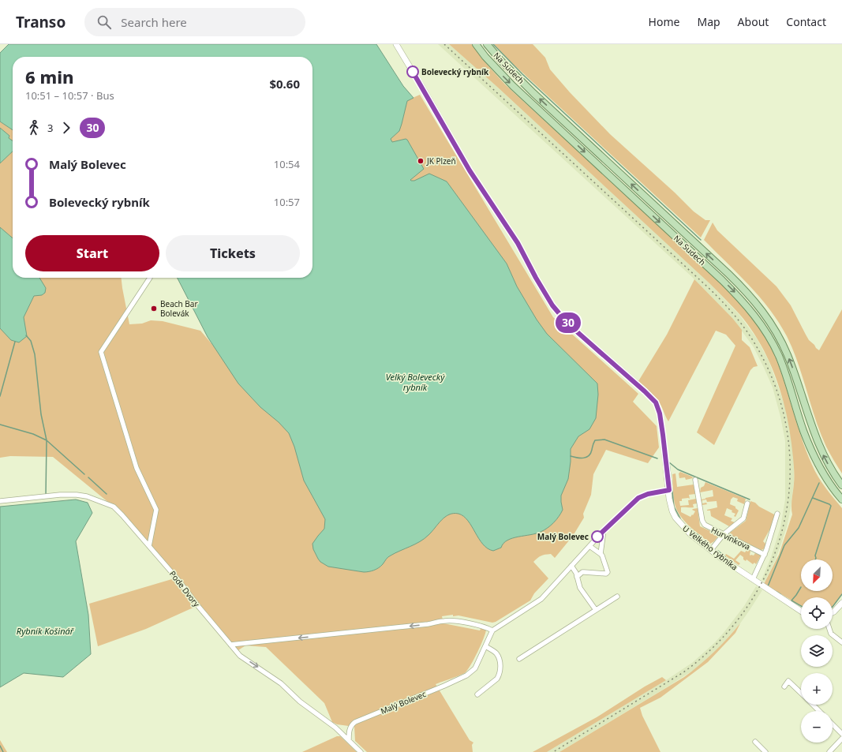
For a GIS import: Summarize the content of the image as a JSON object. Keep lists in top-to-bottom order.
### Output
{
  "streets": {
    "main road": ["Na Sudech"],
    "street": [
      "Hurvínkova",
      "U Velkého rybníka",
      "Pode Dvory",
      "Malý Bolevec"
    ]
  },
  "crossings": [
    ["Pode Dvory", "Malý Bolevec"]
  ],
  "water": ["Velký Bolevecký rybník", "Rybník Košinář"],
  "places": [
    "Bolevecký rybník",
    "JK Plzeň",
    "Beach Bar Bolevák",
    "Malý Bolevec"
  ],
  "lines": ["bus line 30"],
  "north": "bottom left",
  "page": {
    "header": "Transo",
    "search": "Search here",
    "nav": [
      "Home",
      "Map",
      "About",
      "Contact"
    ],
    "on_map": "30",
    "heading": ["6 min", "10:51 – 10:57 · Bus", "$0.60"],
    "legs": ["3", "30"],
    "list": [
      {
        "name": "Malý Bolevec",
        "value": "10:54"
      },
      {
        "name": "Bolevecký rybník",
        "value": "10:57"
      }
    ],
    "buttons": ["Start", "Tickets"],
    "map_buttons": ["+", "−"]
  }
}
